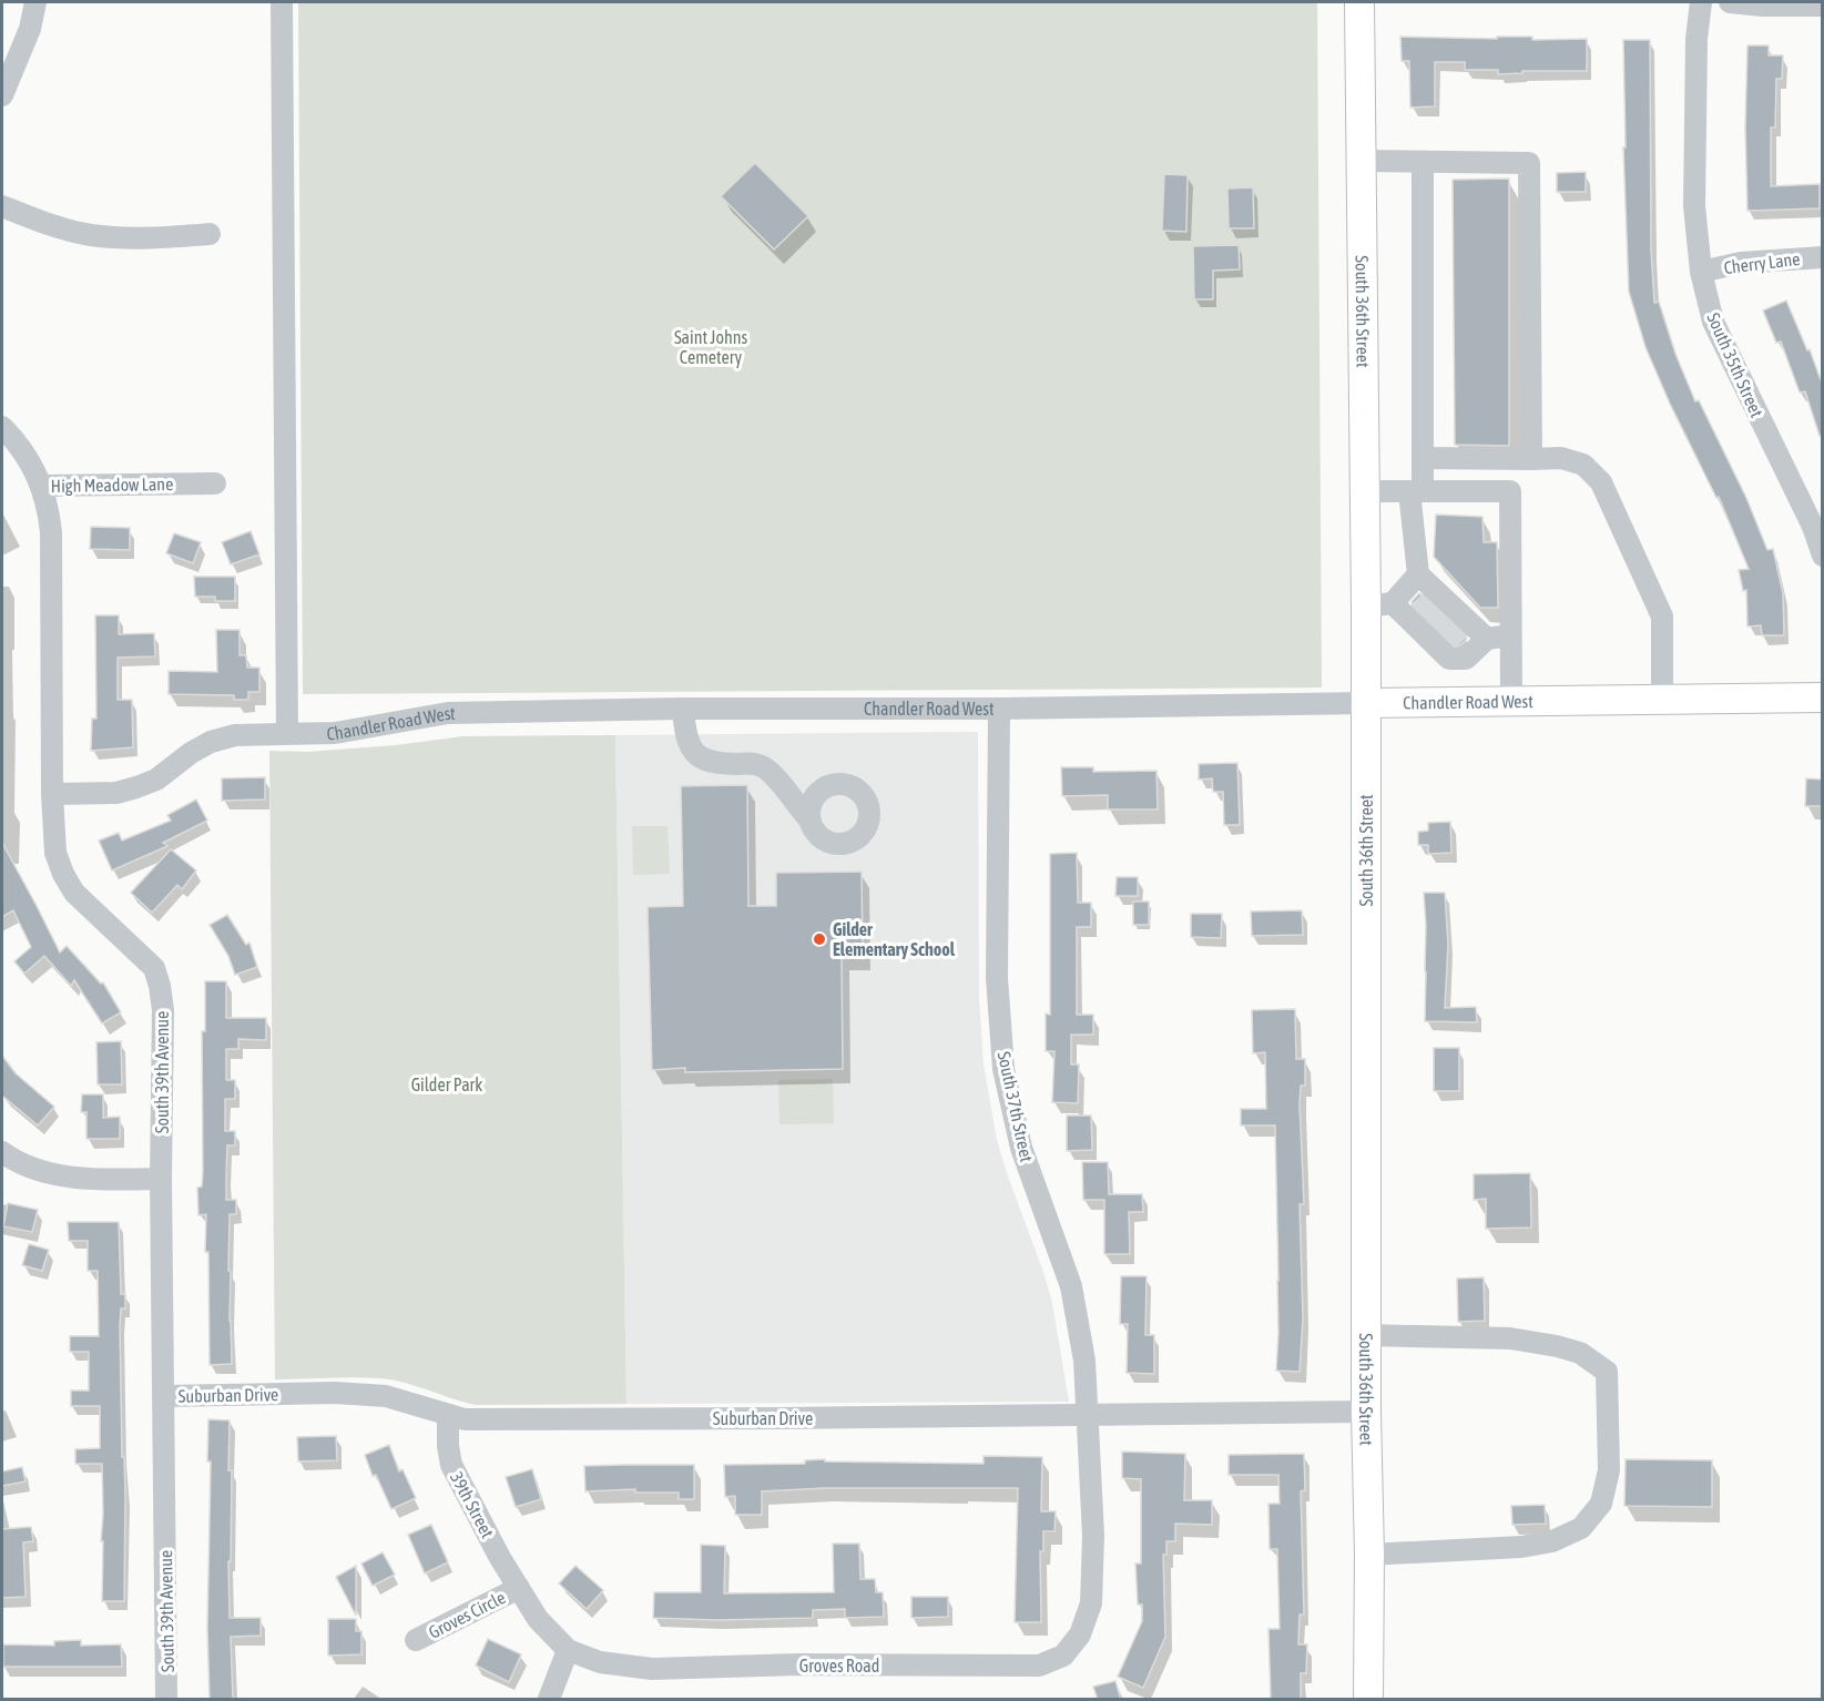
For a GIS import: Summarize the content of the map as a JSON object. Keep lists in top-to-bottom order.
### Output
{
  "streets": {
    "main road": ["South 36th Street", "Chandler Road West"],
    "street": [
      "Cherry Lane",
      "South 35th Street",
      "High Meadow Lane",
      "South 39th Avenue",
      "South 37th Street",
      "Suburban Drive",
      "39th Street",
      "Groves Circle",
      "Groves Road"
    ]
  },
  "crossings": [
    ["Cherry Lane", "South 35th Street"],
    ["South 36th Street", "Chandler Road West"],
    ["South 36th Street", "Suburban Drive"],
    ["High Meadow Lane", "South 39th Avenue"],
    ["Chandler Road West", "South 39th Avenue"],
    ["Chandler Road West", "South 37th Street"],
    ["South 39th Avenue", "Suburban Drive"],
    ["South 37th Street", "Suburban Drive"],
    ["South 37th Street", "Groves Road"],
    ["Suburban Drive", "39th Street"],
    ["39th Street", "Groves Circle"],
    ["39th Street", "Groves Road"],
    ["Groves Circle", "Groves Road"]
  ],
  "parks": ["Saint Johns Cemetery", "Gilder Park"],
  "places": ["Gilder Elementary School"]
}
